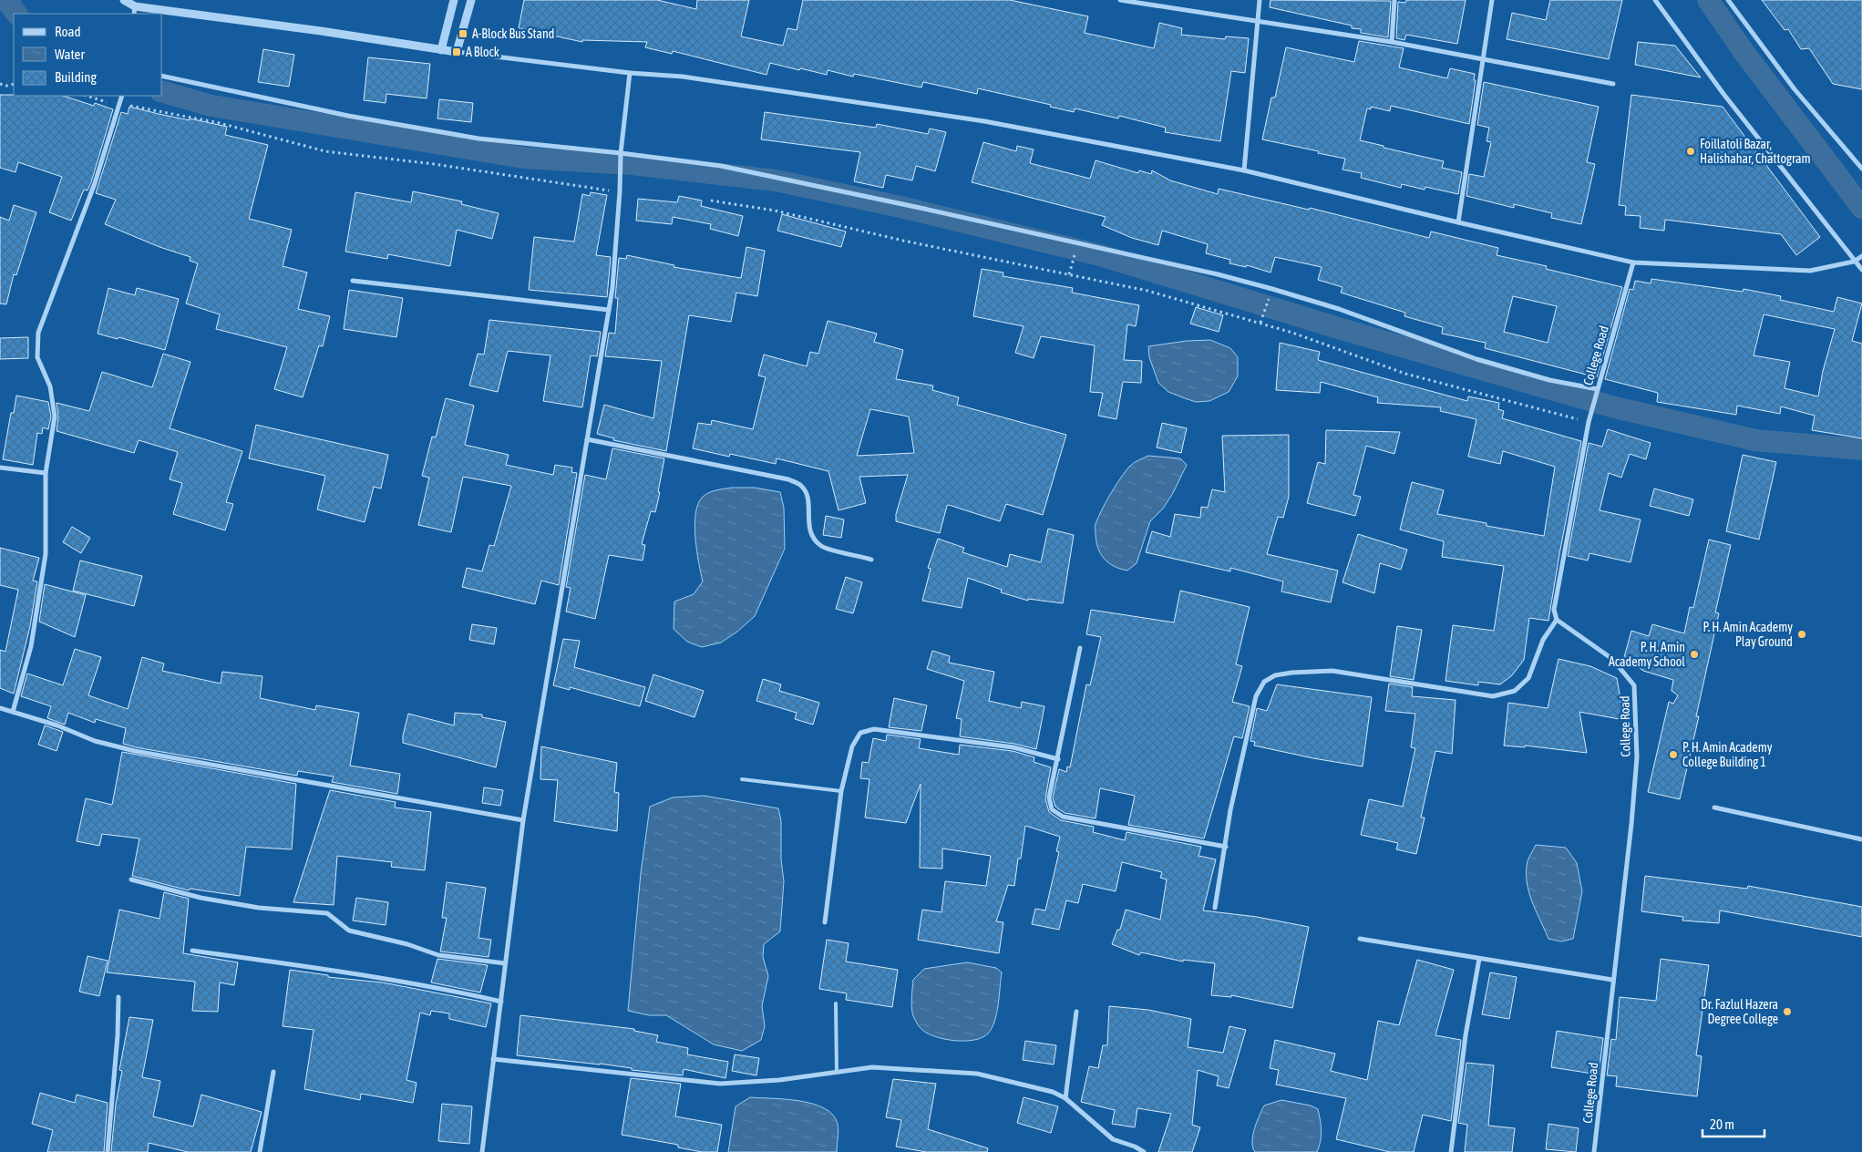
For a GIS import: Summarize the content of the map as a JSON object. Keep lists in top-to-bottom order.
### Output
{
  "streets": {
    "street": ["College Road"]
  },
  "places": {
    "transit": ["A-Block Bus Stand", "A Block"],
    "other": [
      "Foillatoli Bazar, Halishahar, Chattogram",
      "P. H. Amin Academy Play Ground",
      "P. H. Amin Academy School",
      "P. H. Amin Academy College Building 1",
      "Dr. Fazlul Hazera Degree College"
    ]
  },
  "legend": ["Road", "Water", "Building"],
  "scale_bar": "20 m"
}
